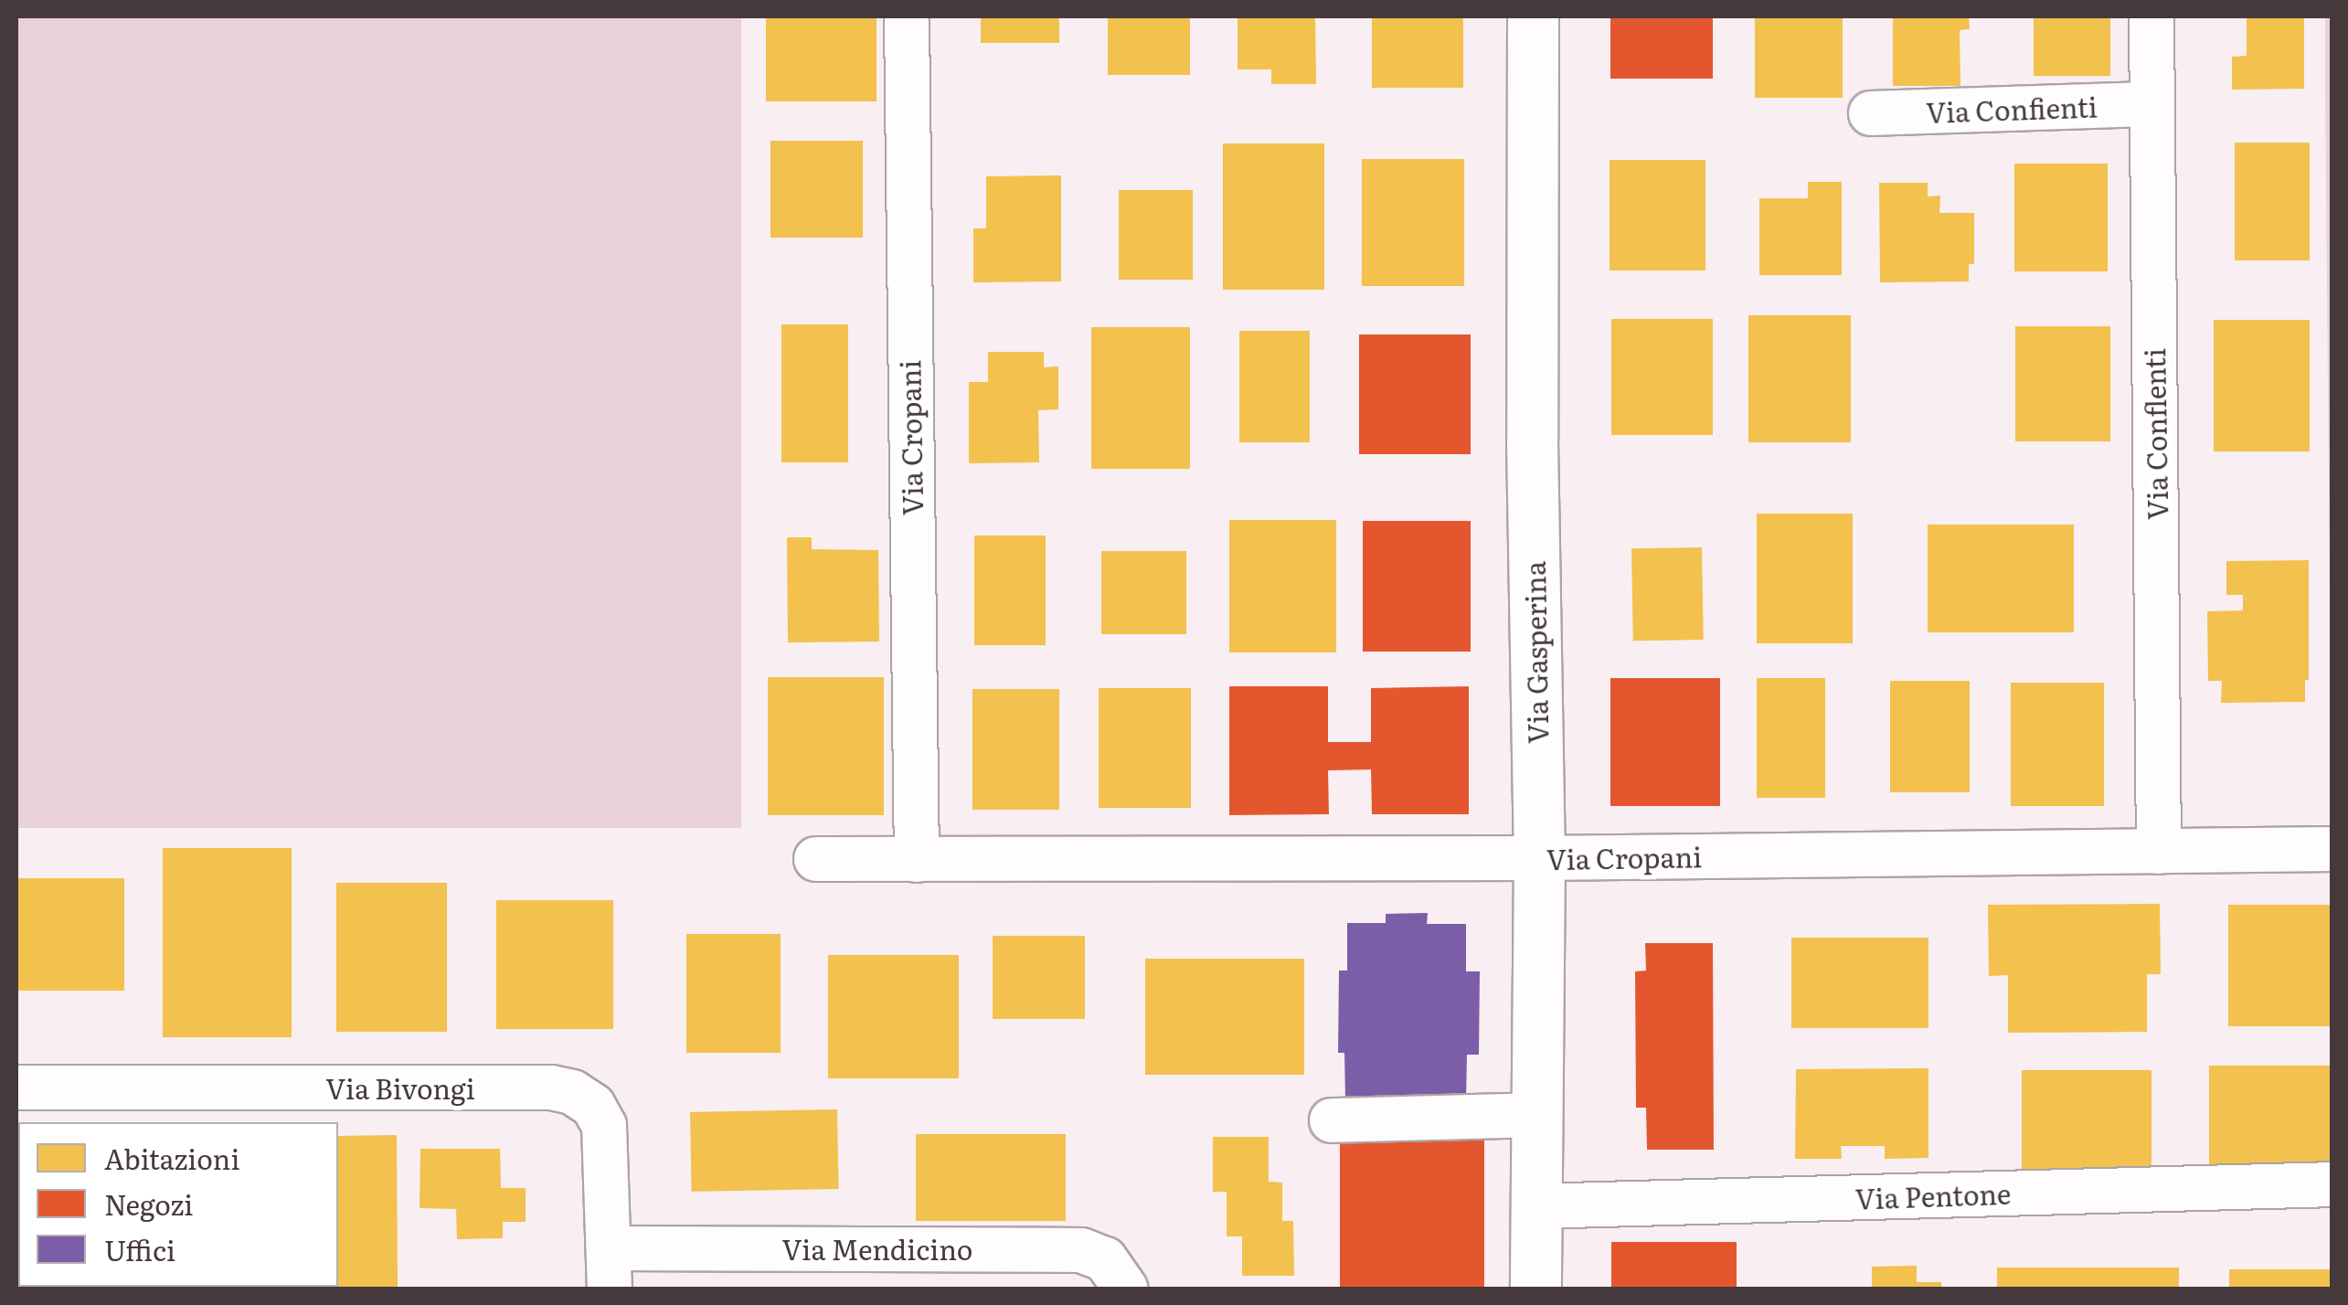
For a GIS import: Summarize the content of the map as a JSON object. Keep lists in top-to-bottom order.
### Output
{
  "streets": {
    "street": [
      "Via Confienti",
      "Via Conflenti",
      "Via Cropani",
      "Via Gasperina",
      "Via Bivongi",
      "Via Pentone",
      "Via Mendicino"
    ]
  },
  "crossings": [
    ["Via Confienti", "Via Conflenti"],
    ["Via Conflenti", "Via Cropani"],
    ["Via Cropani", "Via Gasperina"],
    ["Via Gasperina", "Via Pentone"],
    ["Via Bivongi", "Via Mendicino"]
  ],
  "legend": ["Abitazioni", "Negozi", "Uffici"]
}
